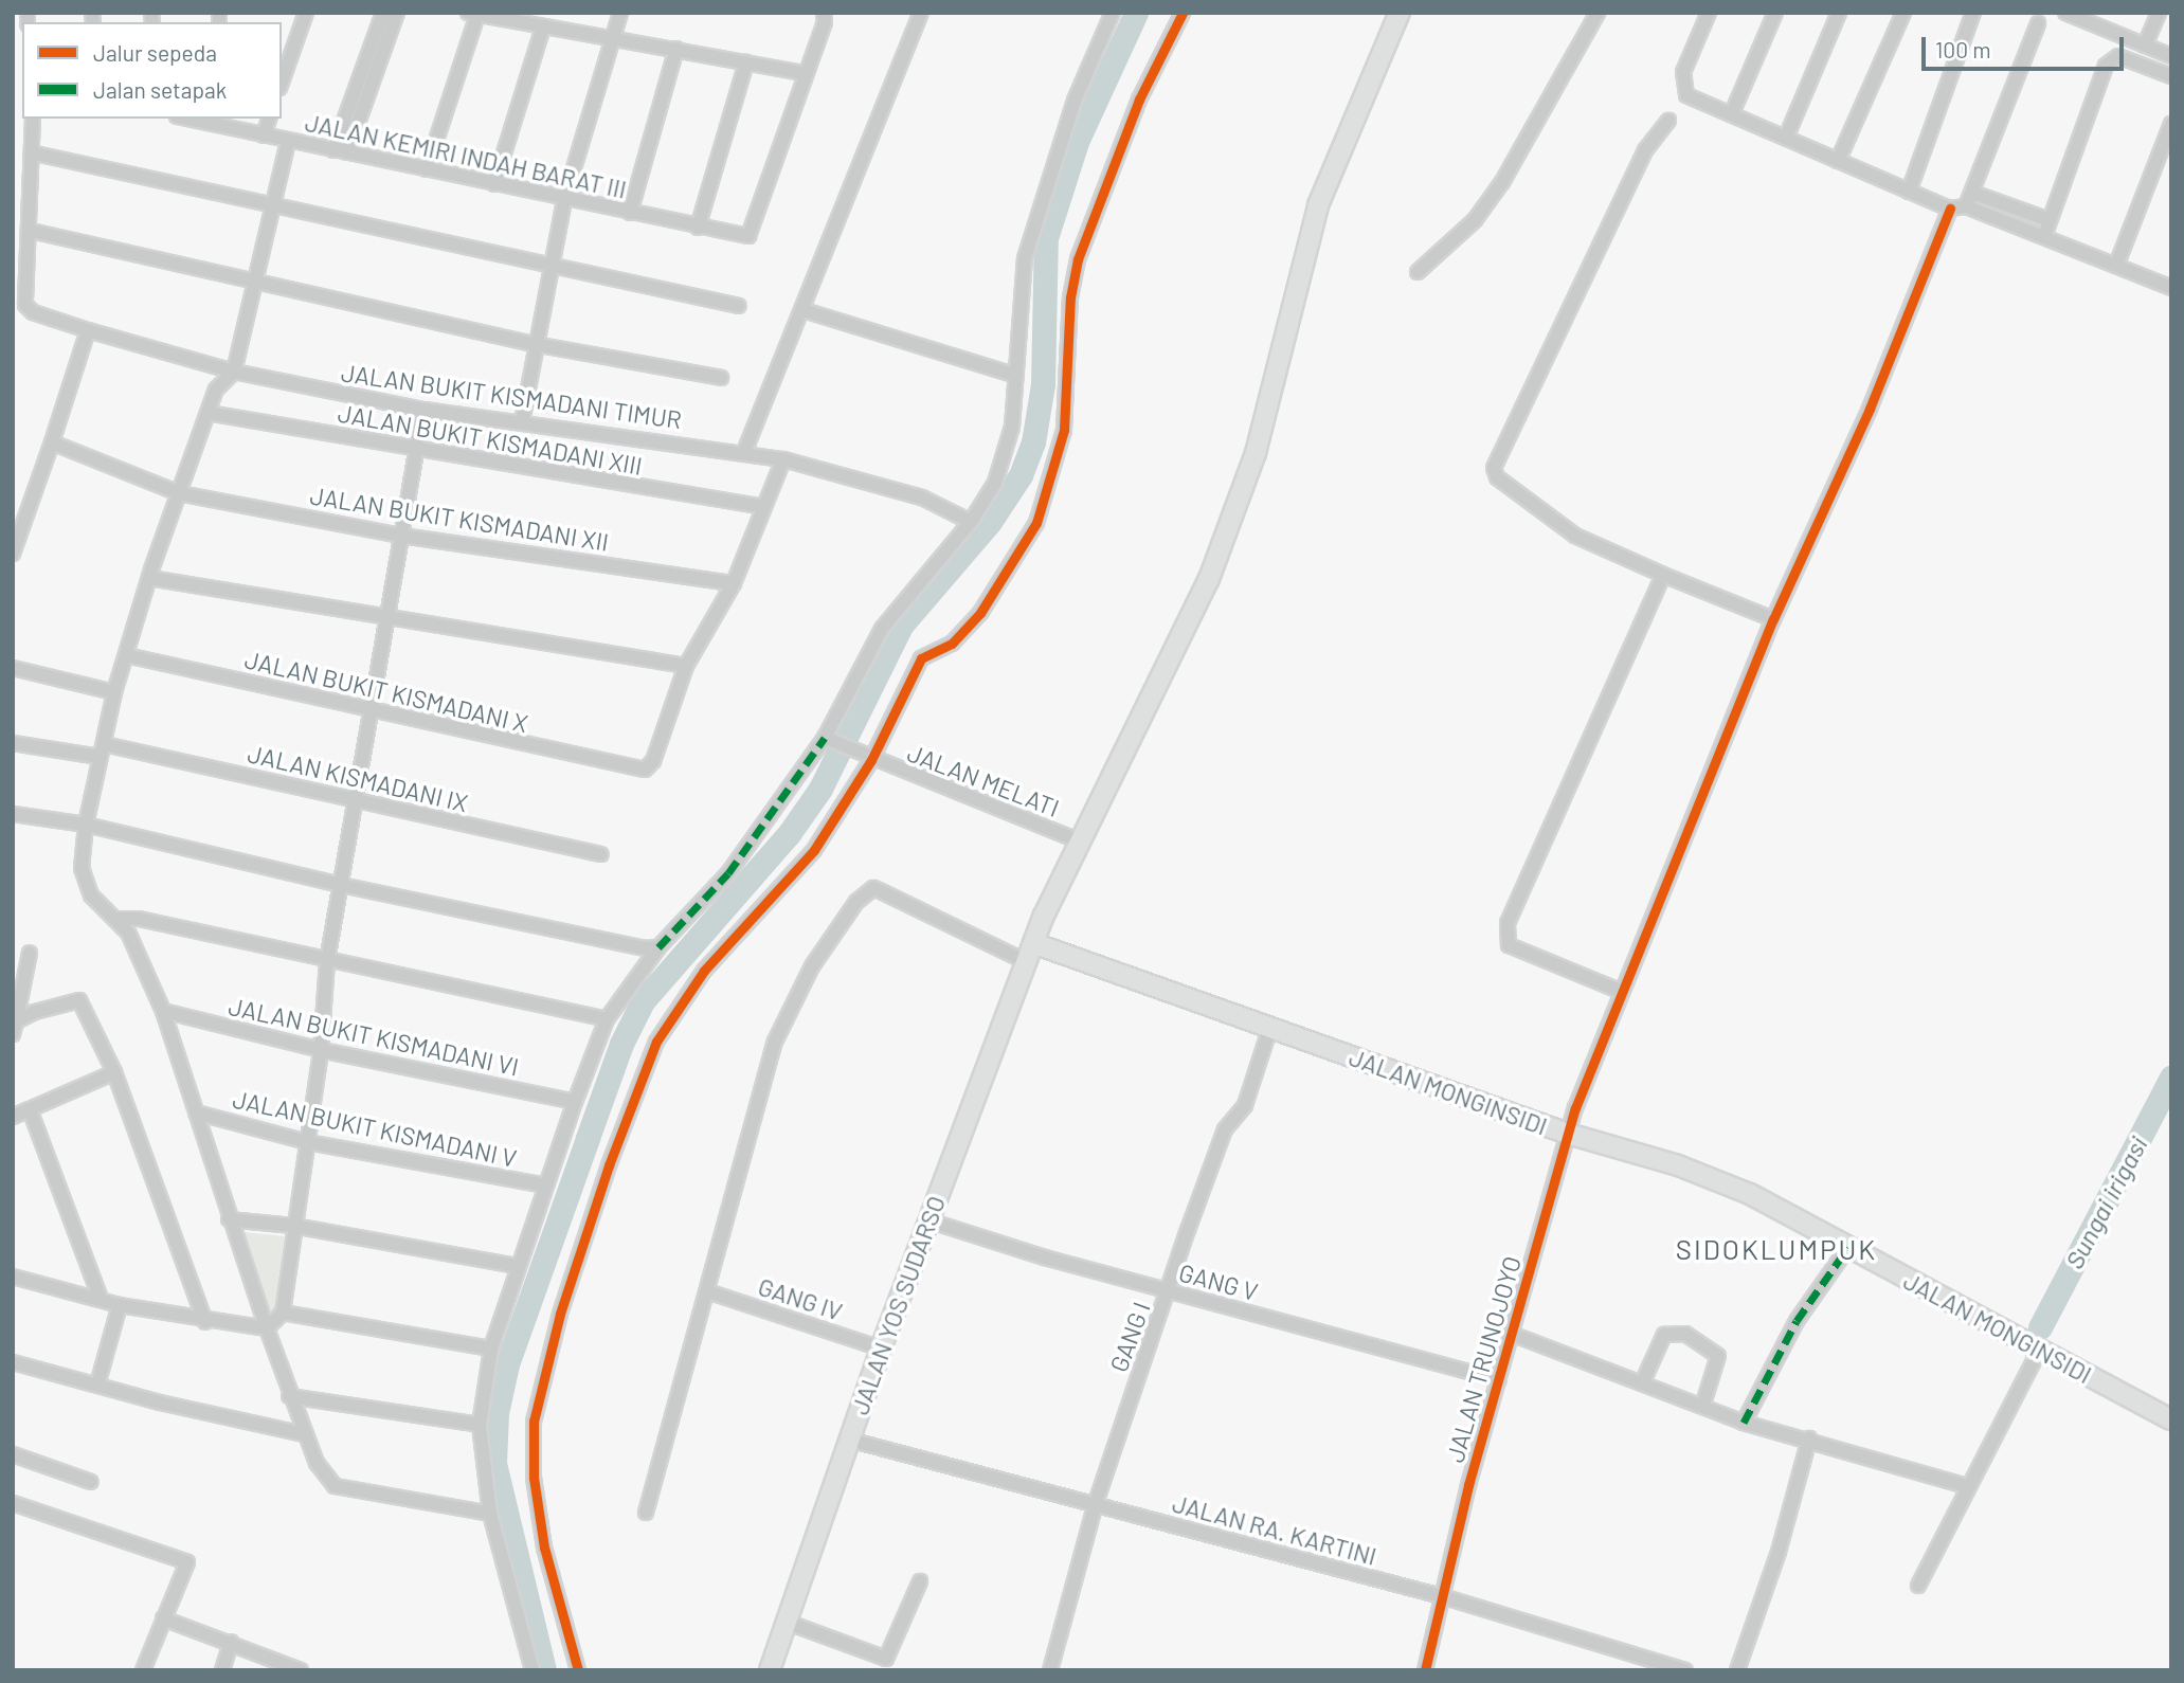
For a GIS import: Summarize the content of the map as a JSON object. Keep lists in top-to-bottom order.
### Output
{
  "streets": {
    "main road": ["JALAN MONGINSIDI", "JALAN YOS SUDARSO"],
    "street": [
      "JALAN KEMIRI INDAH BARAT III",
      "JALAN BUKIT KISMADANI TIMUR",
      "JALAN BUKIT KISMADANI XIII",
      "JALAN BUKIT KISMADANI XII",
      "JALAN BUKIT KISMADANI X",
      "JALAN KISMADANI IX",
      "JALAN MELATI",
      "JALAN BUKIT KISMADANI VI",
      "JALAN BUKIT KISMADANI V",
      "GANG V",
      "GANG IV",
      "GANG I",
      "JALAN TRUNOJOYO",
      "JALAN RA. KARTINI"
    ]
  },
  "crossings": [
    ["JALAN MELATI", "JALAN YOS SUDARSO"],
    ["JALAN MONGINSIDI", "JALAN YOS SUDARSO"],
    ["JALAN MONGINSIDI", "GANG I"],
    ["JALAN MONGINSIDI", "JALAN TRUNOJOYO"],
    ["GANG V", "JALAN YOS SUDARSO"],
    ["GANG V", "GANG I"],
    ["GANG V", "JALAN TRUNOJOYO"],
    ["GANG IV", "JALAN YOS SUDARSO"],
    ["JALAN YOS SUDARSO", "JALAN RA. KARTINI"],
    ["GANG I", "JALAN RA. KARTINI"],
    ["JALAN TRUNOJOYO", "JALAN RA. KARTINI"]
  ],
  "districts": ["SIDOKLUMPUK"],
  "water": ["Sungai irigasi"],
  "legend": ["Jalur sepeda", "Jalan setapak"],
  "scale_bar": "100 m"
}
